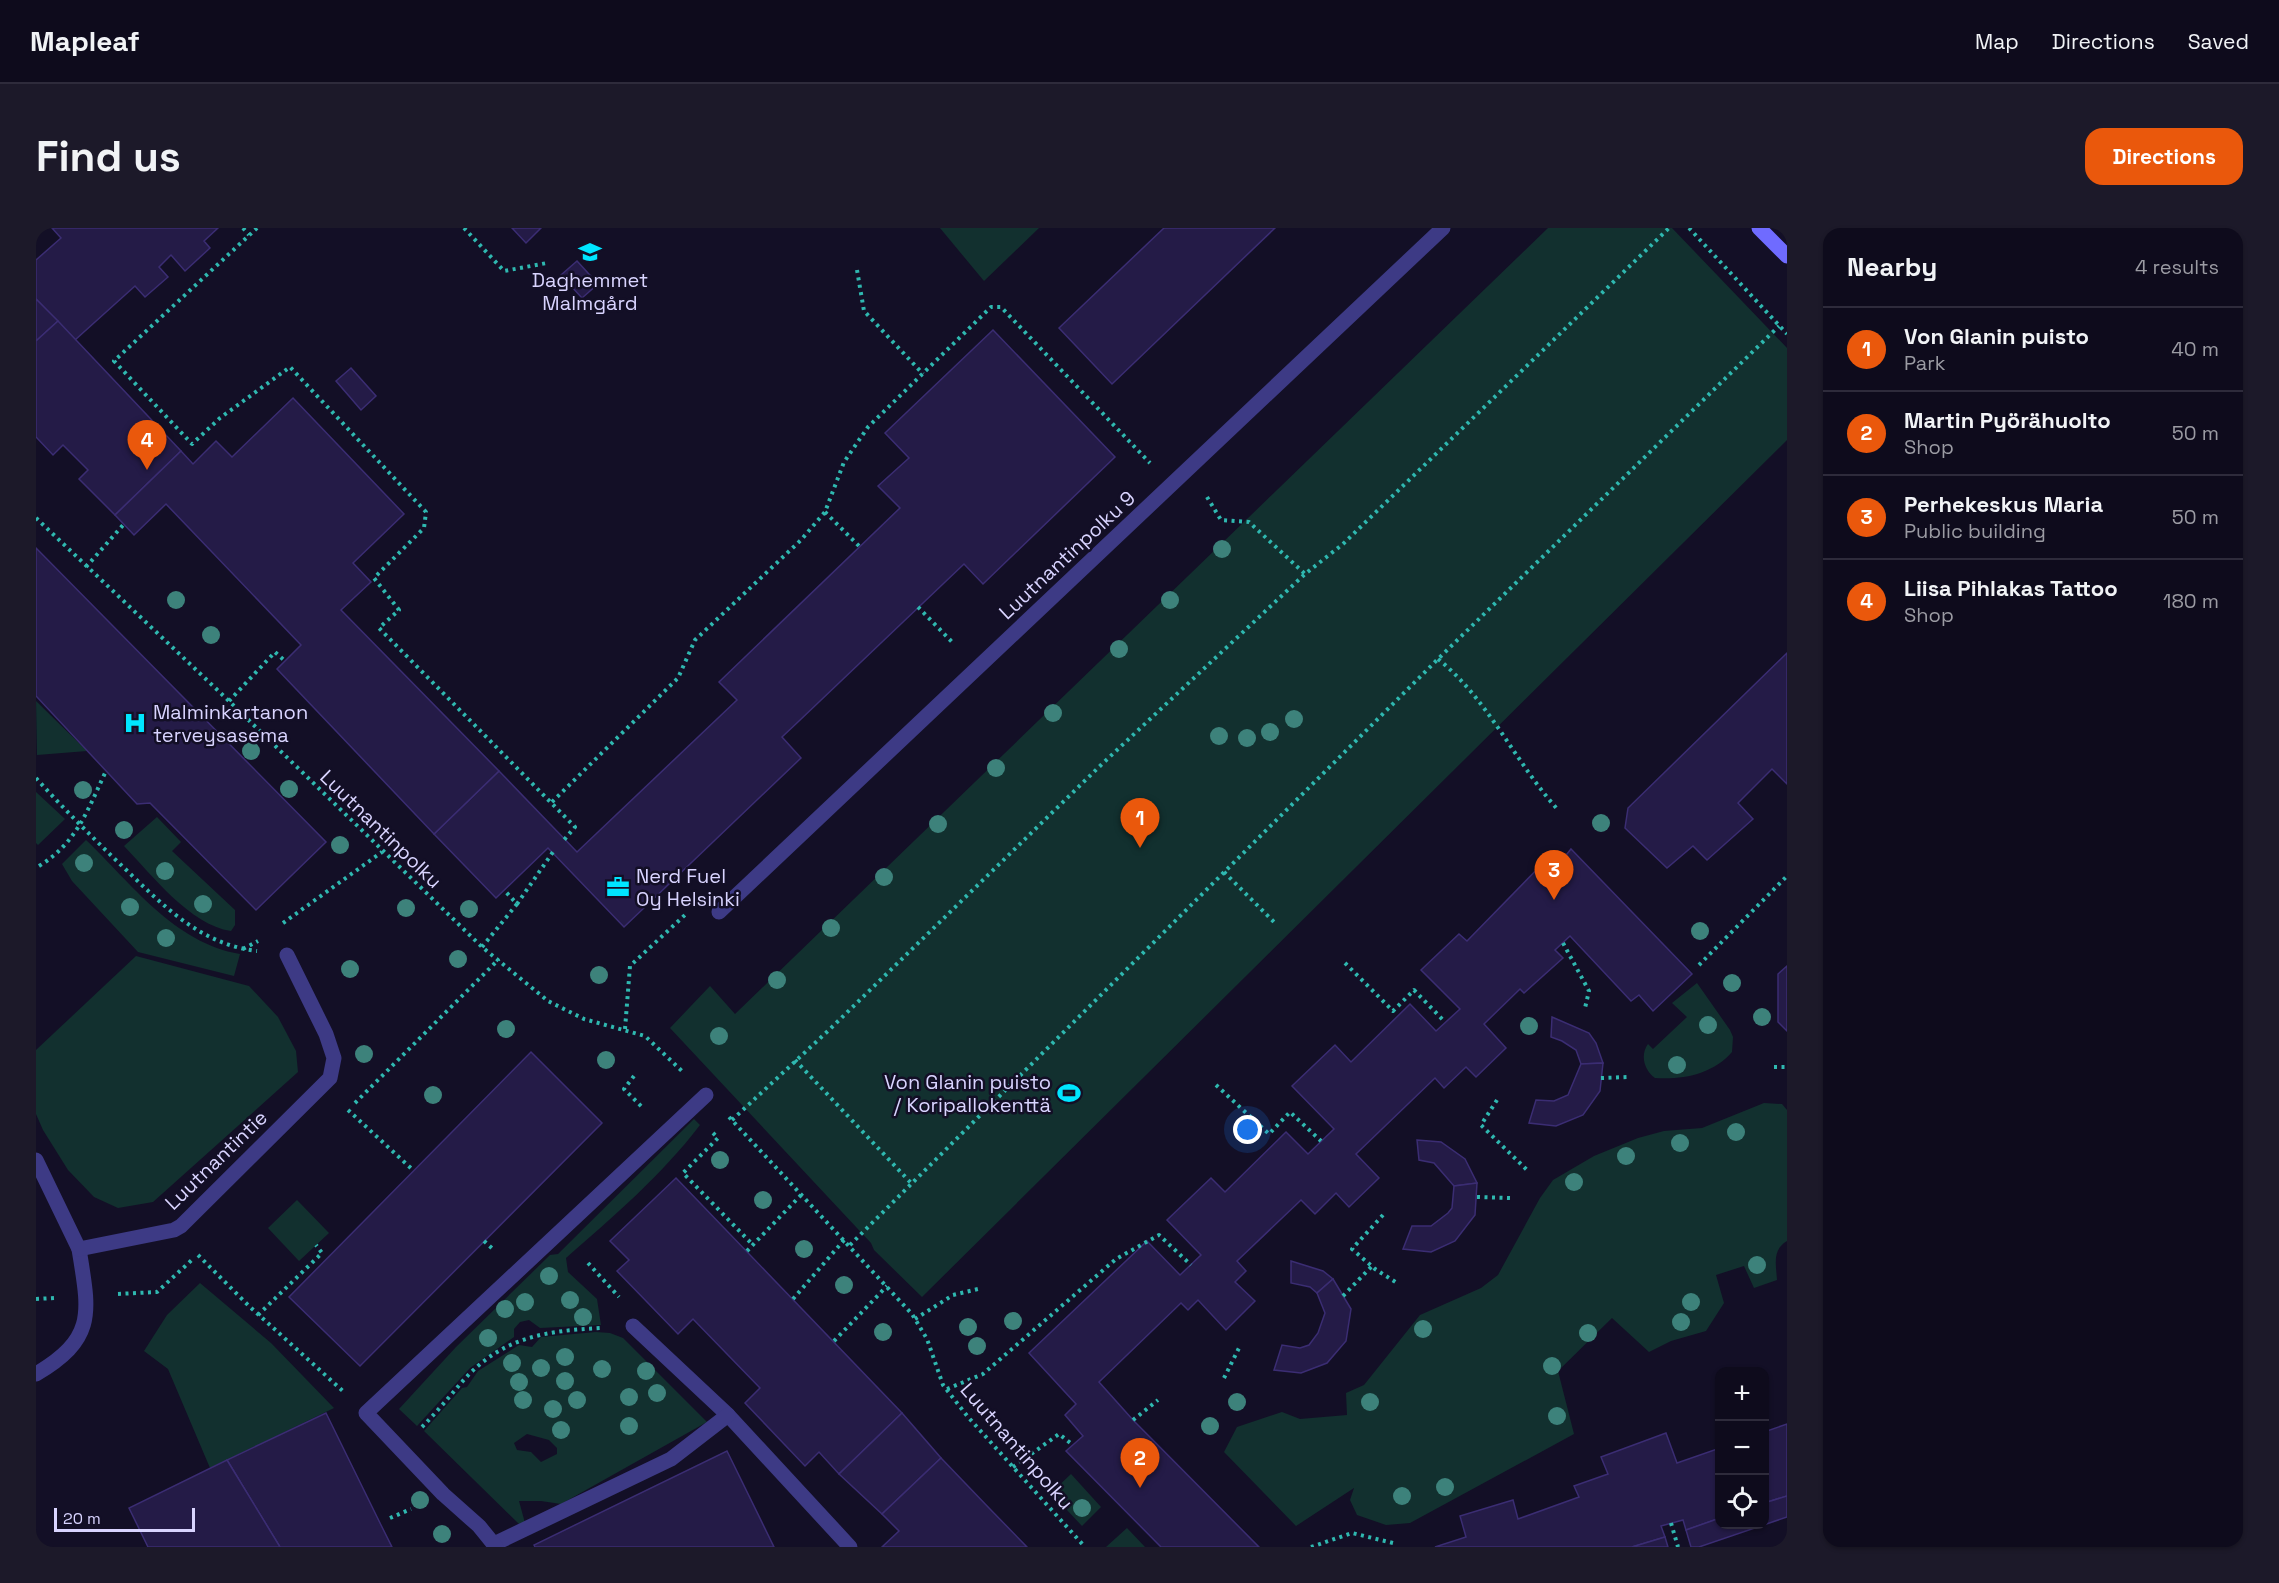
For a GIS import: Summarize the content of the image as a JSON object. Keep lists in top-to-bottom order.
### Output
{
  "streets": {
    "street": ["Luutnantinpolku 9", "Luutnantintie"],
    "path": ["Luutnantinpolku"]
  },
  "places": {
    "school or university": ["Daghemmet Malmgård"],
    "hospital": ["Malminkartanon terveysasema"],
    "office": ["Nerd Fuel Oy Helsinki"],
    "sports": ["Von Glanin puisto / Koripallokenttä"]
  },
  "scale_bar": "20 m",
  "page": {
    "header": "Mapleaf",
    "nav": ["Map", "Directions", "Saved"],
    "buttons": "Directions",
    "title": "Find us",
    "heading": ["Nearby", "4 results"],
    "list": [
      {
        "mark": "1",
        "name": "Von Glanin puisto",
        "note": "Park",
        "value": "40 m"
      },
      {
        "mark": "2",
        "name": "Martin Pyörähuolto",
        "note": "Shop",
        "value": "50 m"
      },
      {
        "mark": "3",
        "name": "Perhekeskus Maria",
        "note": "Public building",
        "value": "50 m"
      },
      {
        "mark": "4",
        "name": "Liisa Pihlakas Tattoo",
        "note": "Shop",
        "value": "180 m"
      }
    ],
    "pins": [
      "4",
      "1",
      "3",
      "2"
    ],
    "map_buttons": ["+", "−"],
    "scale": "20 m"
  }
}
